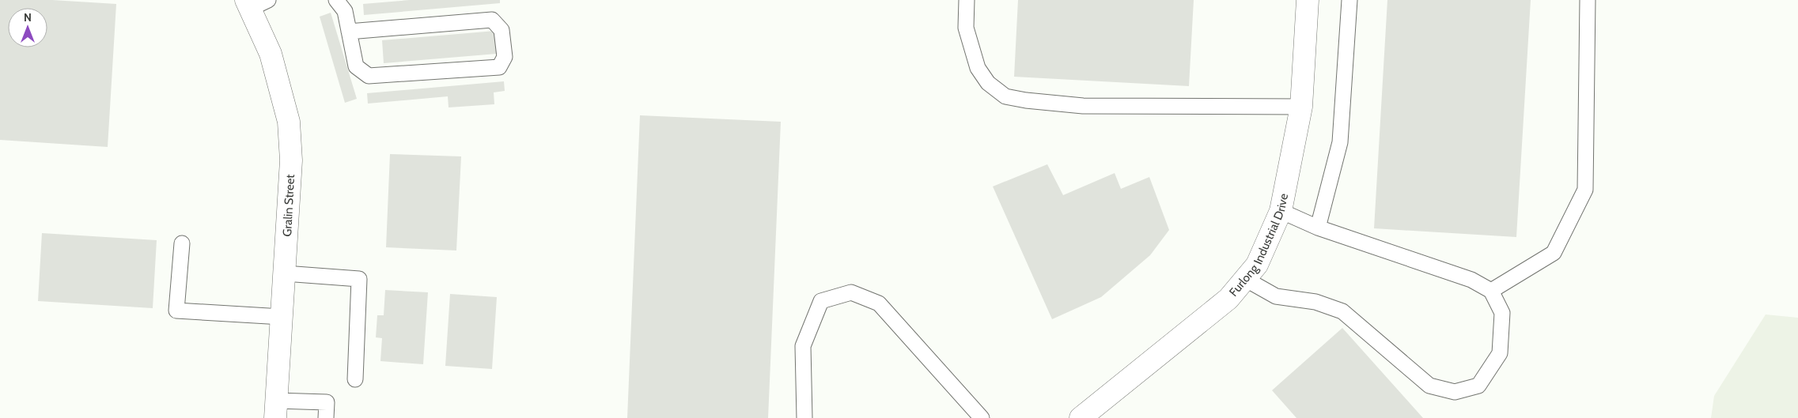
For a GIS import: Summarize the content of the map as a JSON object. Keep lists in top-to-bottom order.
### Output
{
  "streets": {
    "street": ["Gralin Street", "Furlong Industrial Drive"]
  },
  "north": "top"
}
